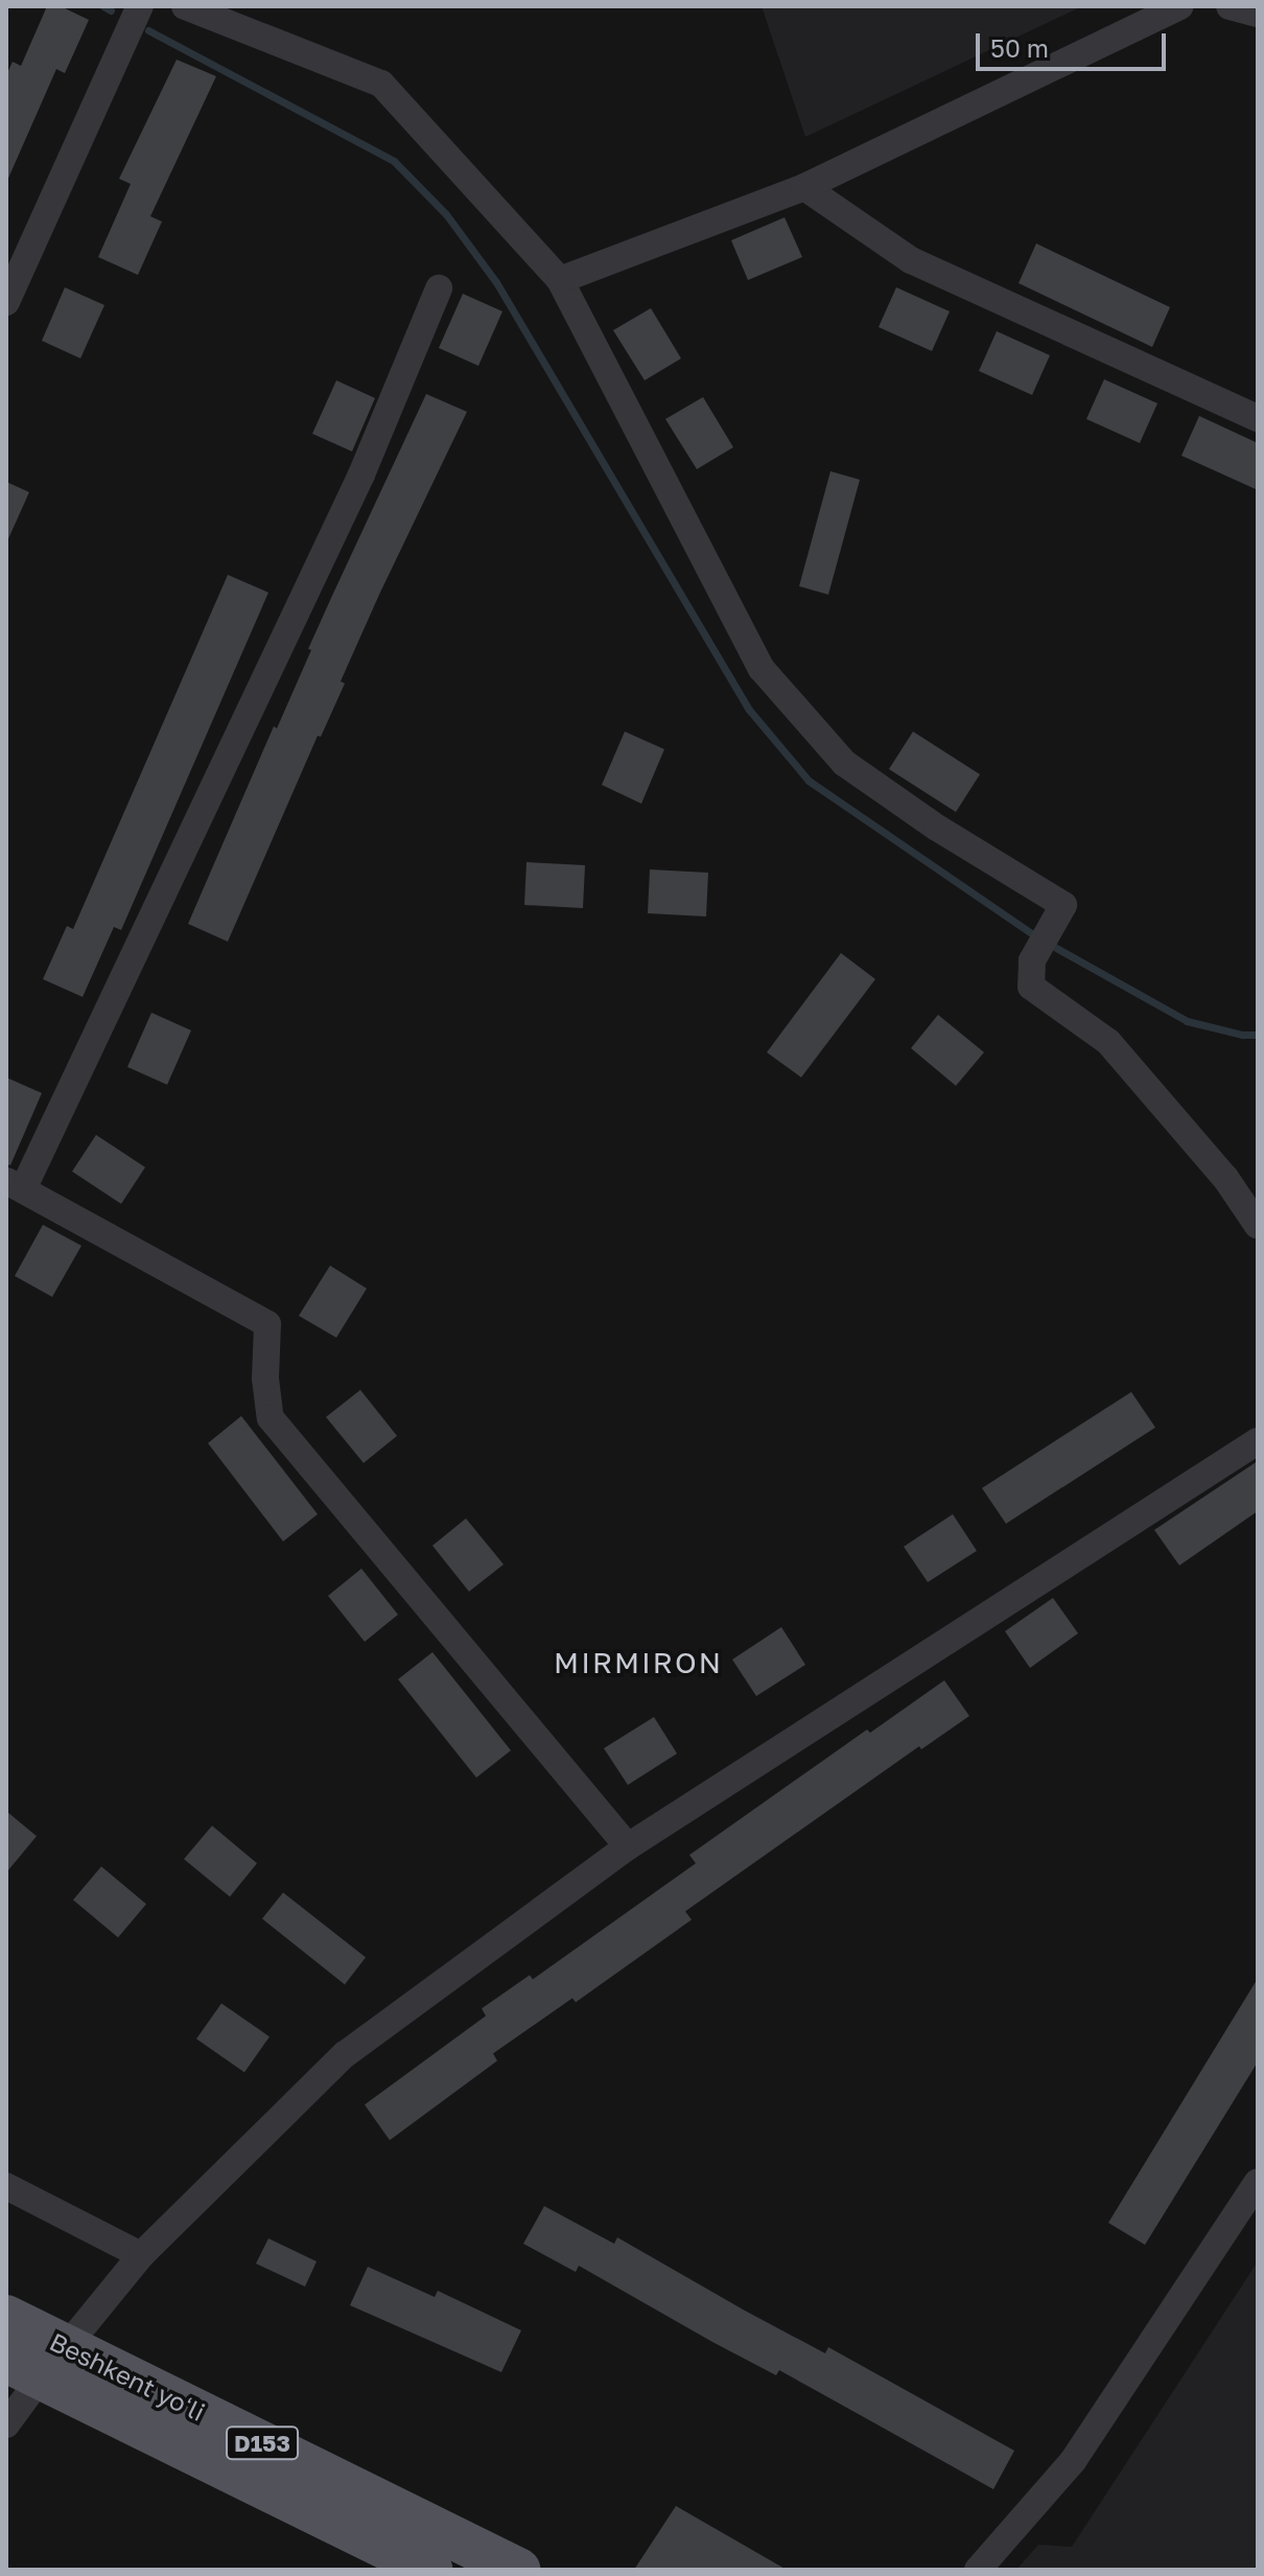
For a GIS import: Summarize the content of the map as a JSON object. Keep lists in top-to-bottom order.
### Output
{
  "streets": {
    "main road": ["Beshkent yoʻli", "D153"]
  },
  "districts": ["MIRMIRON"],
  "scale_bar": "50 m"
}
